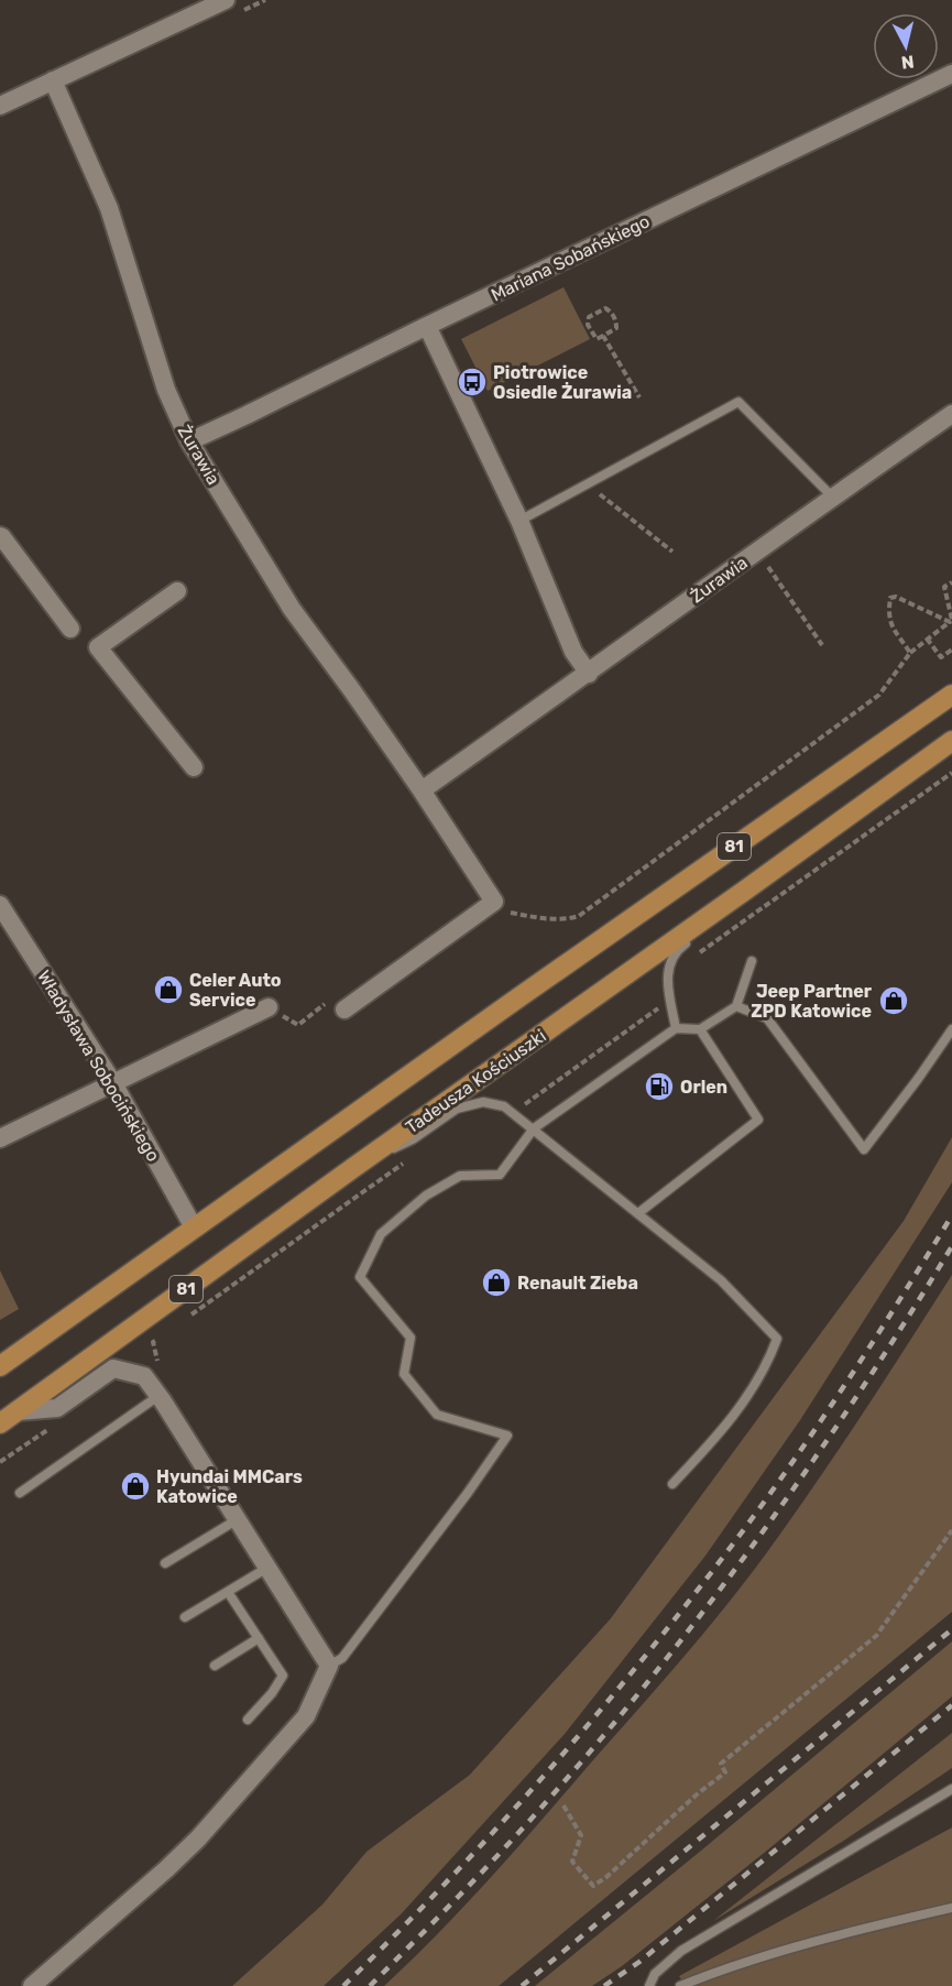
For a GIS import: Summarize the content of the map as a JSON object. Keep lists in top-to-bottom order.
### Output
{
  "streets": {
    "main road": ["81", "Tadeusza Kościuszki"],
    "street": ["Mariana Sobańskiego", "Żurawia", "Władysława Sobocińskiego"]
  },
  "crossings": [
    ["Mariana Sobańskiego", "Żurawia"],
    ["81", "Władysława Sobocińskiego"]
  ],
  "places": {
    "bus stop": ["Piotrowice Osiedle Żurawia"],
    "shop": [
      "Celer Auto Service",
      "Jeep Partner ZPD Katowice",
      "Renault Zieba",
      "Hyundai MMCars Katowice"
    ],
    "fuel station": ["Orlen"]
  },
  "north": "bottom"
}
